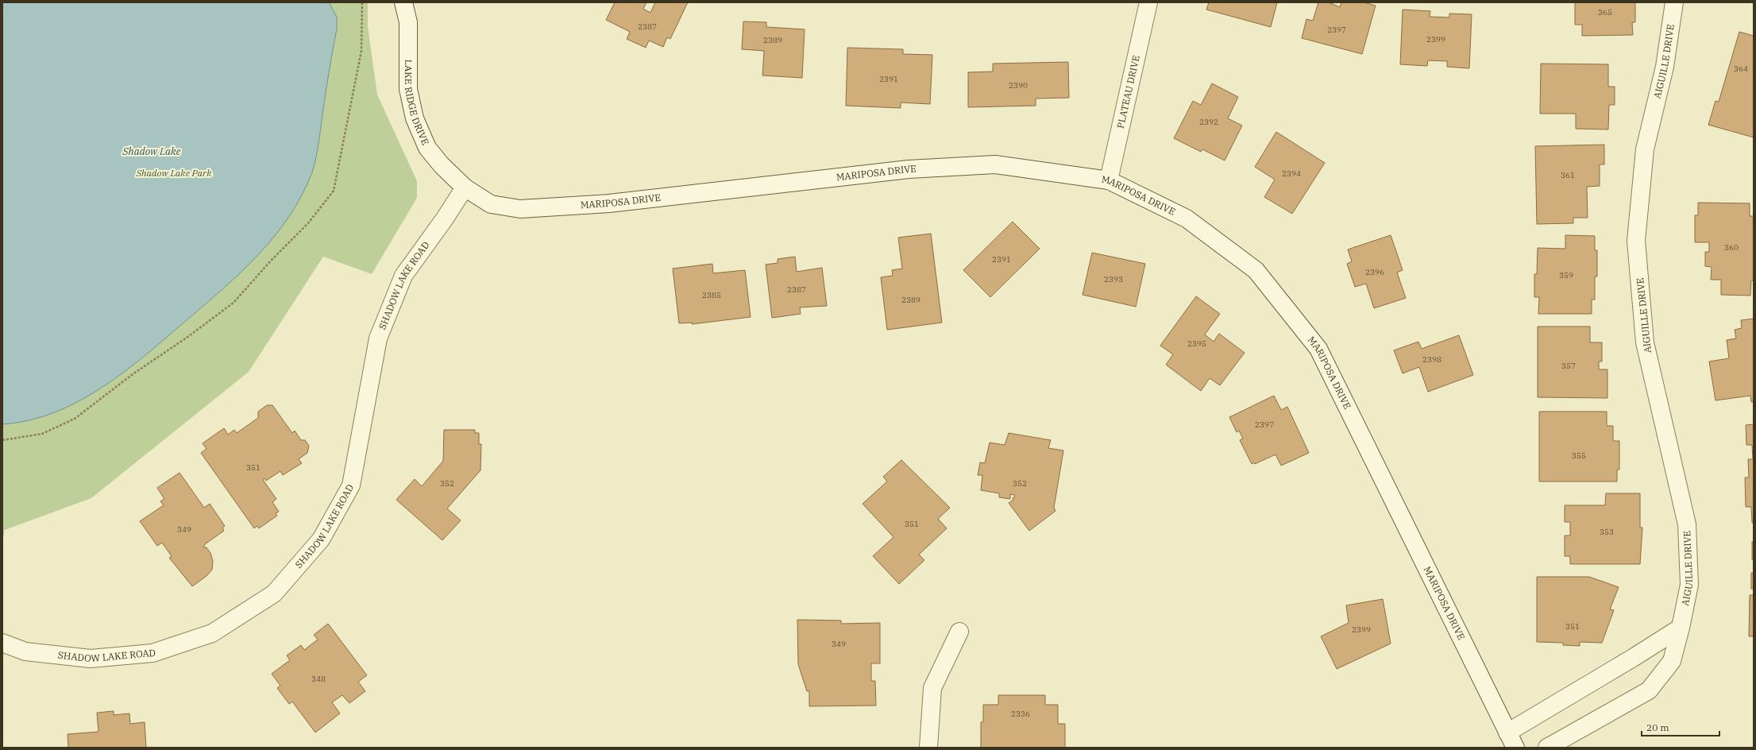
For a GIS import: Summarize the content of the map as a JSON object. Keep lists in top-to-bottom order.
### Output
{
  "streets": {
    "street": [
      "AIGUILLE DRIVE",
      "PLATEAU DRIVE",
      "LAKE RIDGE DRIVE",
      "MARIPOSA DRIVE",
      "SHADOW LAKE ROAD"
    ]
  },
  "crossings": [
    ["PLATEAU DRIVE", "MARIPOSA DRIVE"],
    ["LAKE RIDGE DRIVE", "MARIPOSA DRIVE"],
    ["LAKE RIDGE DRIVE", "SHADOW LAKE ROAD"],
    ["MARIPOSA DRIVE", "SHADOW LAKE ROAD"]
  ],
  "water": ["Shadow Lake"],
  "parks": ["Shadow Lake Park"],
  "house_numbers": [
    "365",
    "2387",
    "2397",
    "2399",
    "2389",
    "364",
    "2391",
    "2390",
    "2392",
    "2394",
    "361",
    "360",
    "2391",
    "2396",
    "359",
    "2393",
    "2387",
    "2385",
    "2389",
    "2395",
    "2398",
    "357",
    "2397",
    "355",
    "351",
    "352",
    "352",
    "351",
    "349",
    "353",
    "351",
    "2399",
    "349",
    "348",
    "2336"
  ],
  "scale_bar": "20 m"
}
